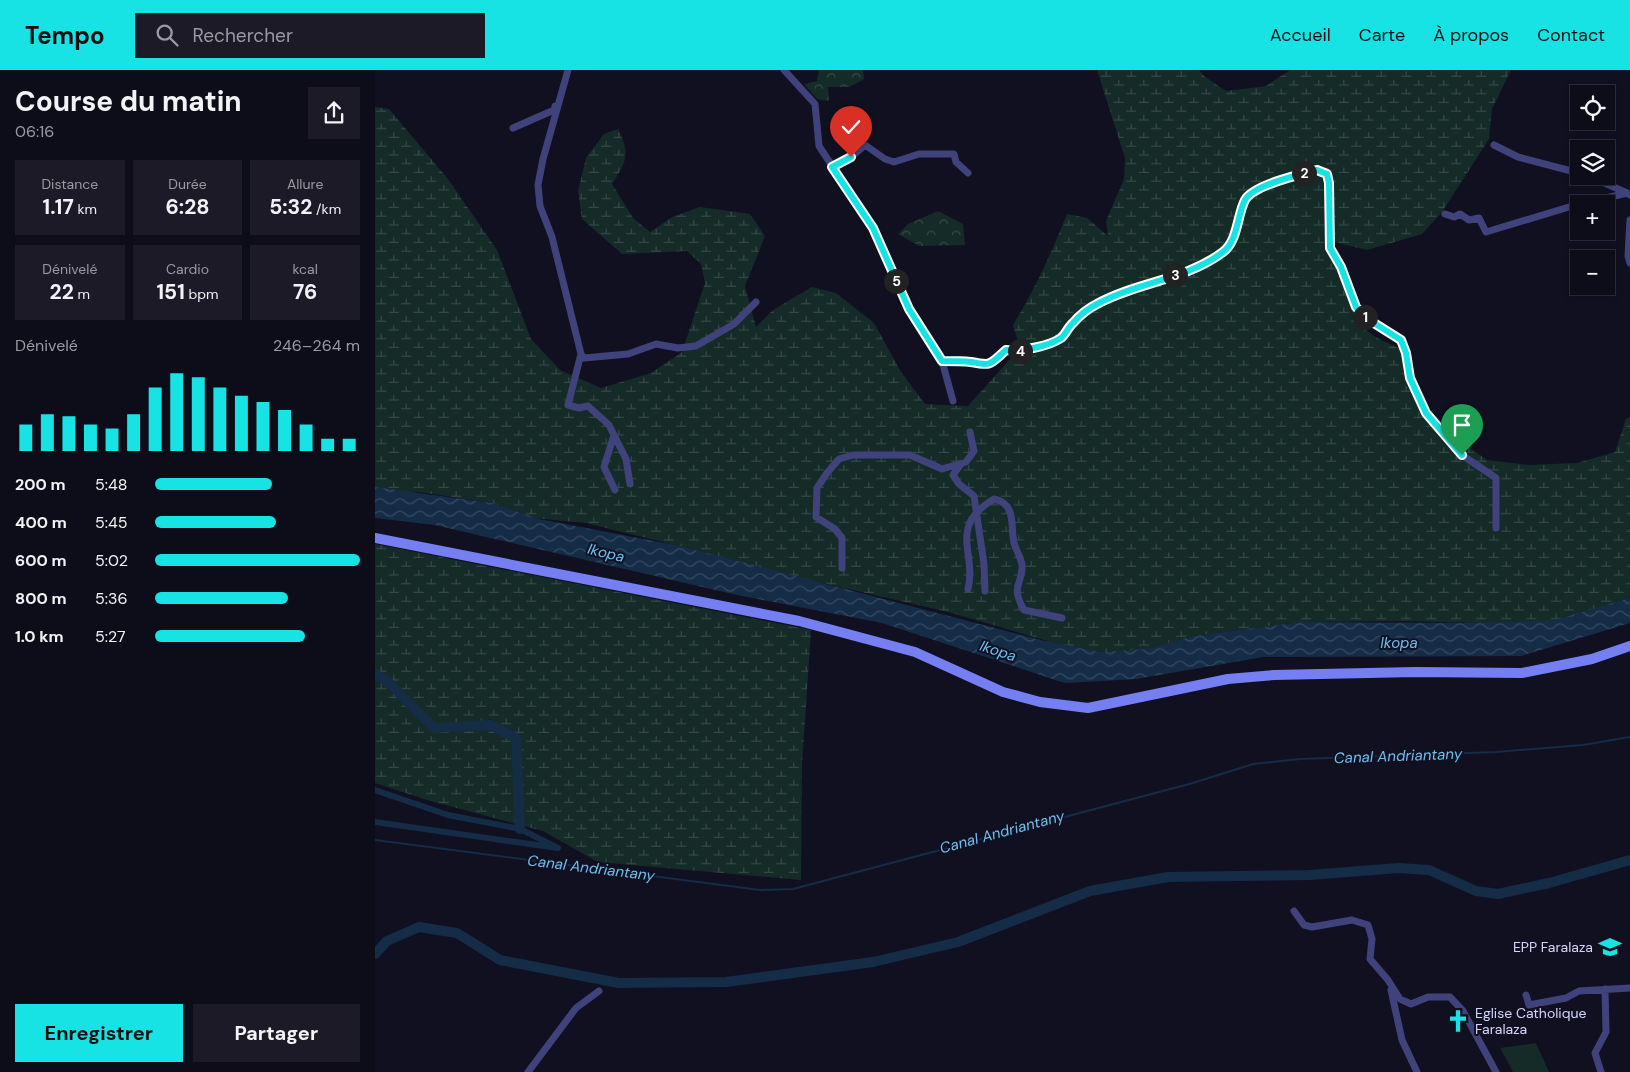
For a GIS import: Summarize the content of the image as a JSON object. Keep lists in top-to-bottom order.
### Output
{
  "water": ["Ikopa", "Canal Andriantany"],
  "places": {
    "school or university": ["EPP Faralaza"],
    "church": ["Eglise Catholique Faralaza"]
  },
  "page": {
    "header": "Tempo",
    "search": "Rechercher",
    "nav": [
      "Accueil",
      "Carte",
      "À propos",
      "Contact"
    ],
    "heading": ["Course du matin", "06:16"],
    "map_buttons": ["+", "−"],
    "stats": [
      ["Distance", "1.17 km"],
      ["Durée", "6:28"],
      ["Allure", "5:32 /km"],
      ["Dénivelé", "22 m"],
      ["Cardio", "151 bpm"],
      ["kcal", "76"]
    ],
    "pins": [
      "2",
      "3",
      "5",
      "1",
      "4"
    ],
    "chart": ["Dénivelé", "246–264 m"],
    "list": [
      {
        "name": "200 m",
        "note": "5:48"
      },
      {
        "name": "400 m",
        "note": "5:45"
      },
      {
        "name": "600 m",
        "note": "5:02"
      },
      {
        "name": "800 m",
        "note": "5:36"
      },
      {
        "name": "1.0 km",
        "note": "5:27"
      }
    ],
    "buttons": ["Enregistrer", "Partager"]
  }
}
